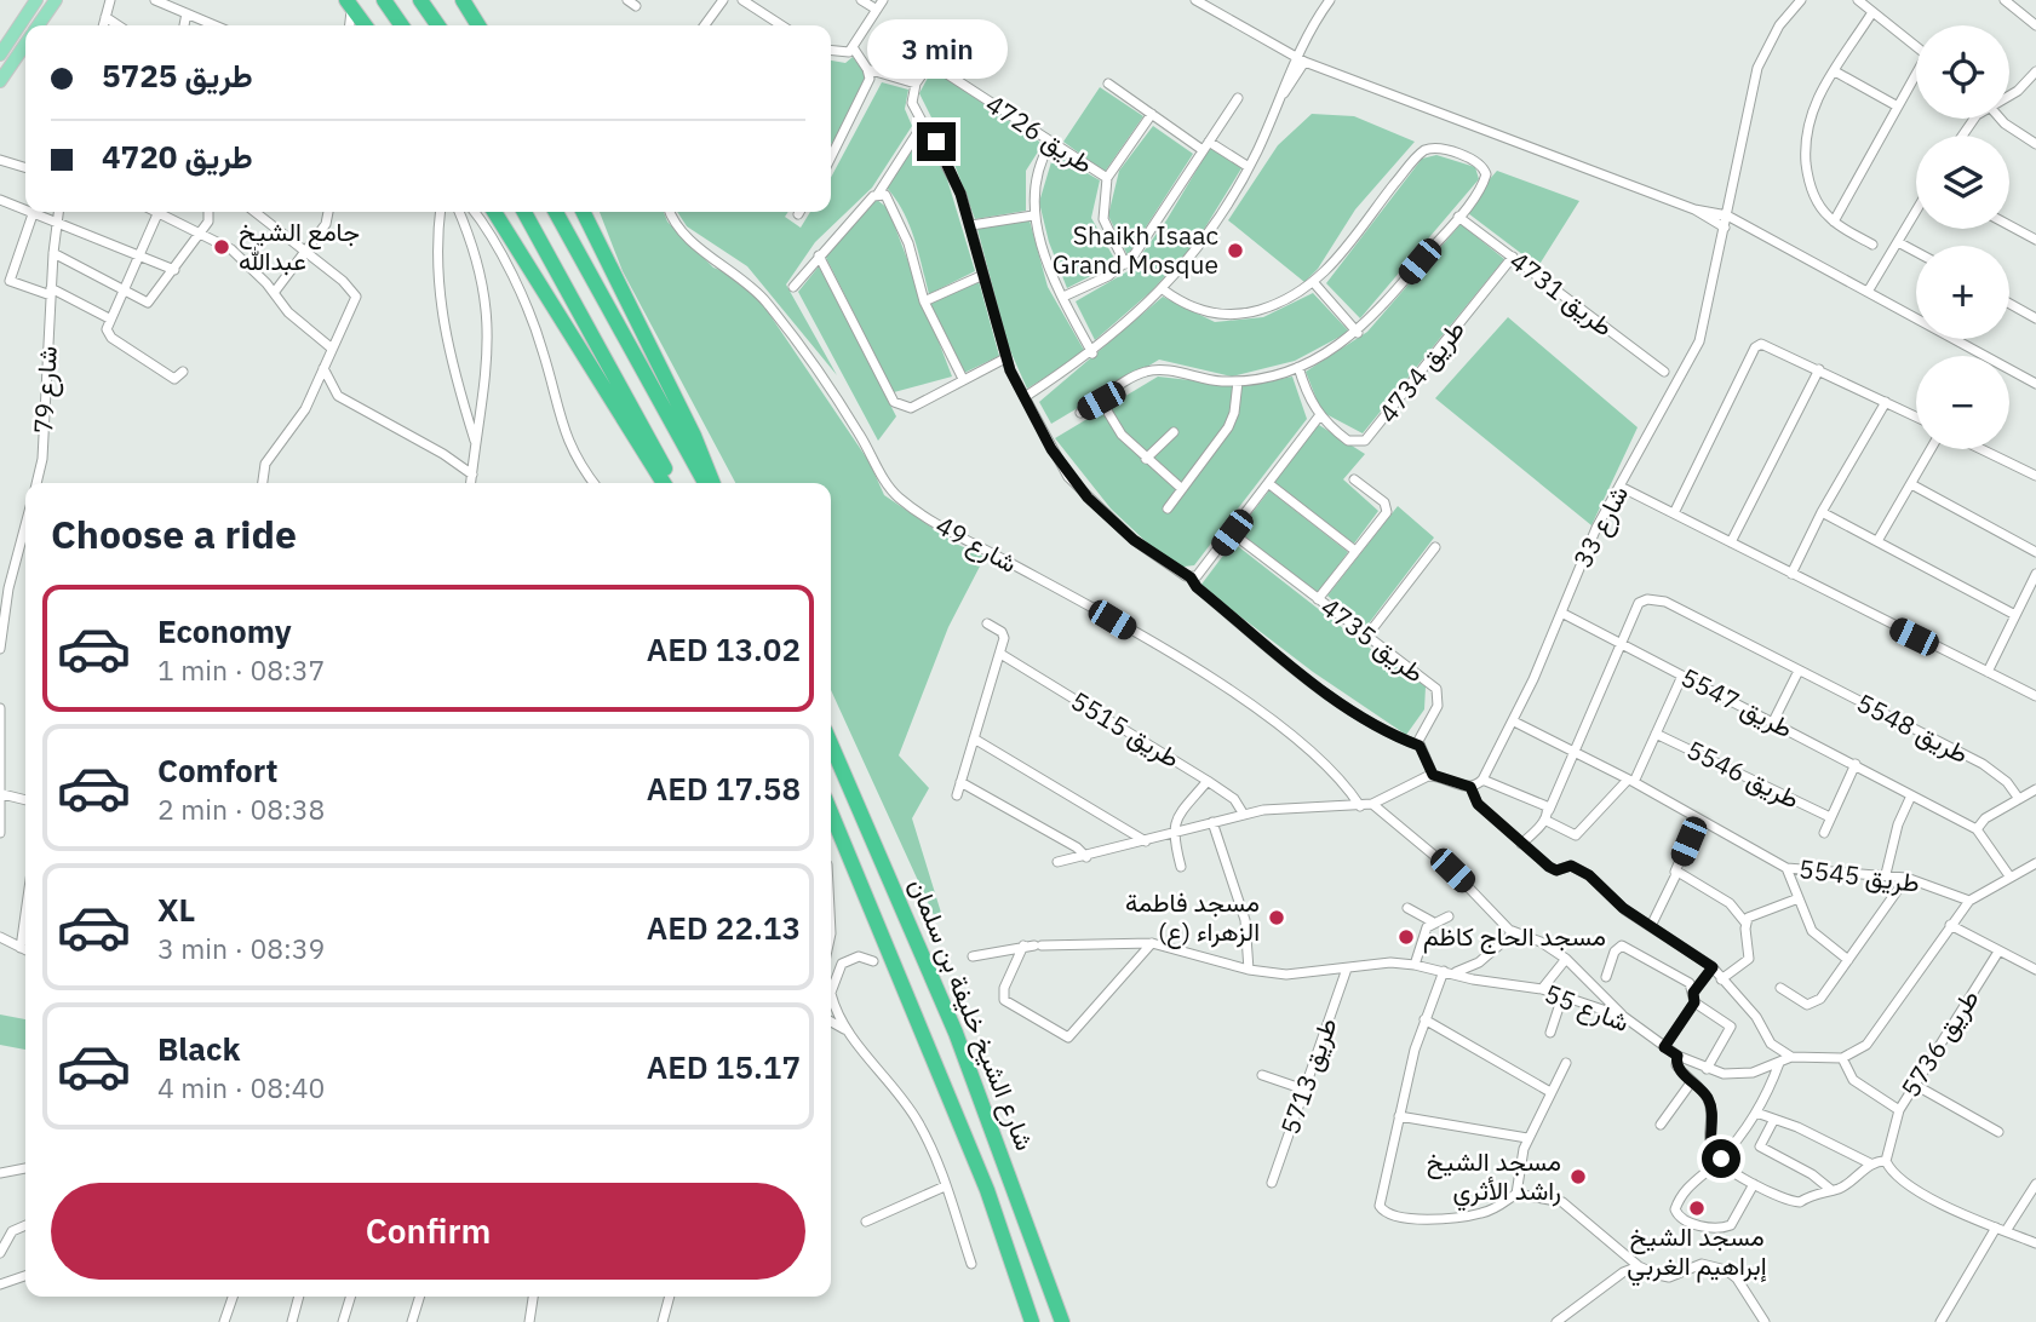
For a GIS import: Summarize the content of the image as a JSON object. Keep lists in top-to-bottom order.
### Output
{
  "streets": {
    "highway": ["شارع الشيخ خليفة بن سلمان"],
    "street": [
      "طريق 4726",
      "طريق 4731",
      "طريق 4734",
      "شارع 79",
      "شارع 33",
      "شارع 49",
      "طريق 4735",
      "طريق 5547",
      "طريق 5548",
      "طريق 5515",
      "طريق 5546",
      "طريق 5545",
      "شارع 55",
      "طريق 5736",
      "طريق 5713"
    ]
  },
  "crossings": [
    ["طريق 4731", "طريق 4734"],
    ["شارع 33", "طريق 5547"],
    ["شارع 33", "طريق 5545"],
    ["طريق 5547", "طريق 5548"],
    ["طريق 5547", "طريق 5546"],
    ["طريق 5546", "طريق 5545"],
    ["شارع 55", "طريق 5736"],
    ["شارع 55", "طريق 5713"]
  ],
  "places": [
    "جامع الشيخ عبدالله",
    "Shaikh Isaac Grand Mosque",
    "مسجد فاطمة الزهراء (ع)",
    "مسجد الحاج كاظم",
    "مسجد الشيخ راشد الأثري",
    "مسجد الشيخ إبراهيم الغربي"
  ],
  "page": {
    "bubble": "3 min",
    "map_buttons": ["+", "−"],
    "banner": ["طريق 5725", "طريق 4720"],
    "heading": "Choose a ride",
    "list": [
      {
        "name": "Economy",
        "note": "1 min · 08:37",
        "value": "AED 13.02"
      },
      {
        "name": "Comfort",
        "note": "2 min · 08:38",
        "value": "AED 17.58"
      },
      {
        "name": "XL",
        "note": "3 min · 08:39",
        "value": "AED 22.13"
      },
      {
        "name": "Black",
        "note": "4 min · 08:40",
        "value": "AED 15.17"
      }
    ],
    "buttons": "Confirm"
  }
}
